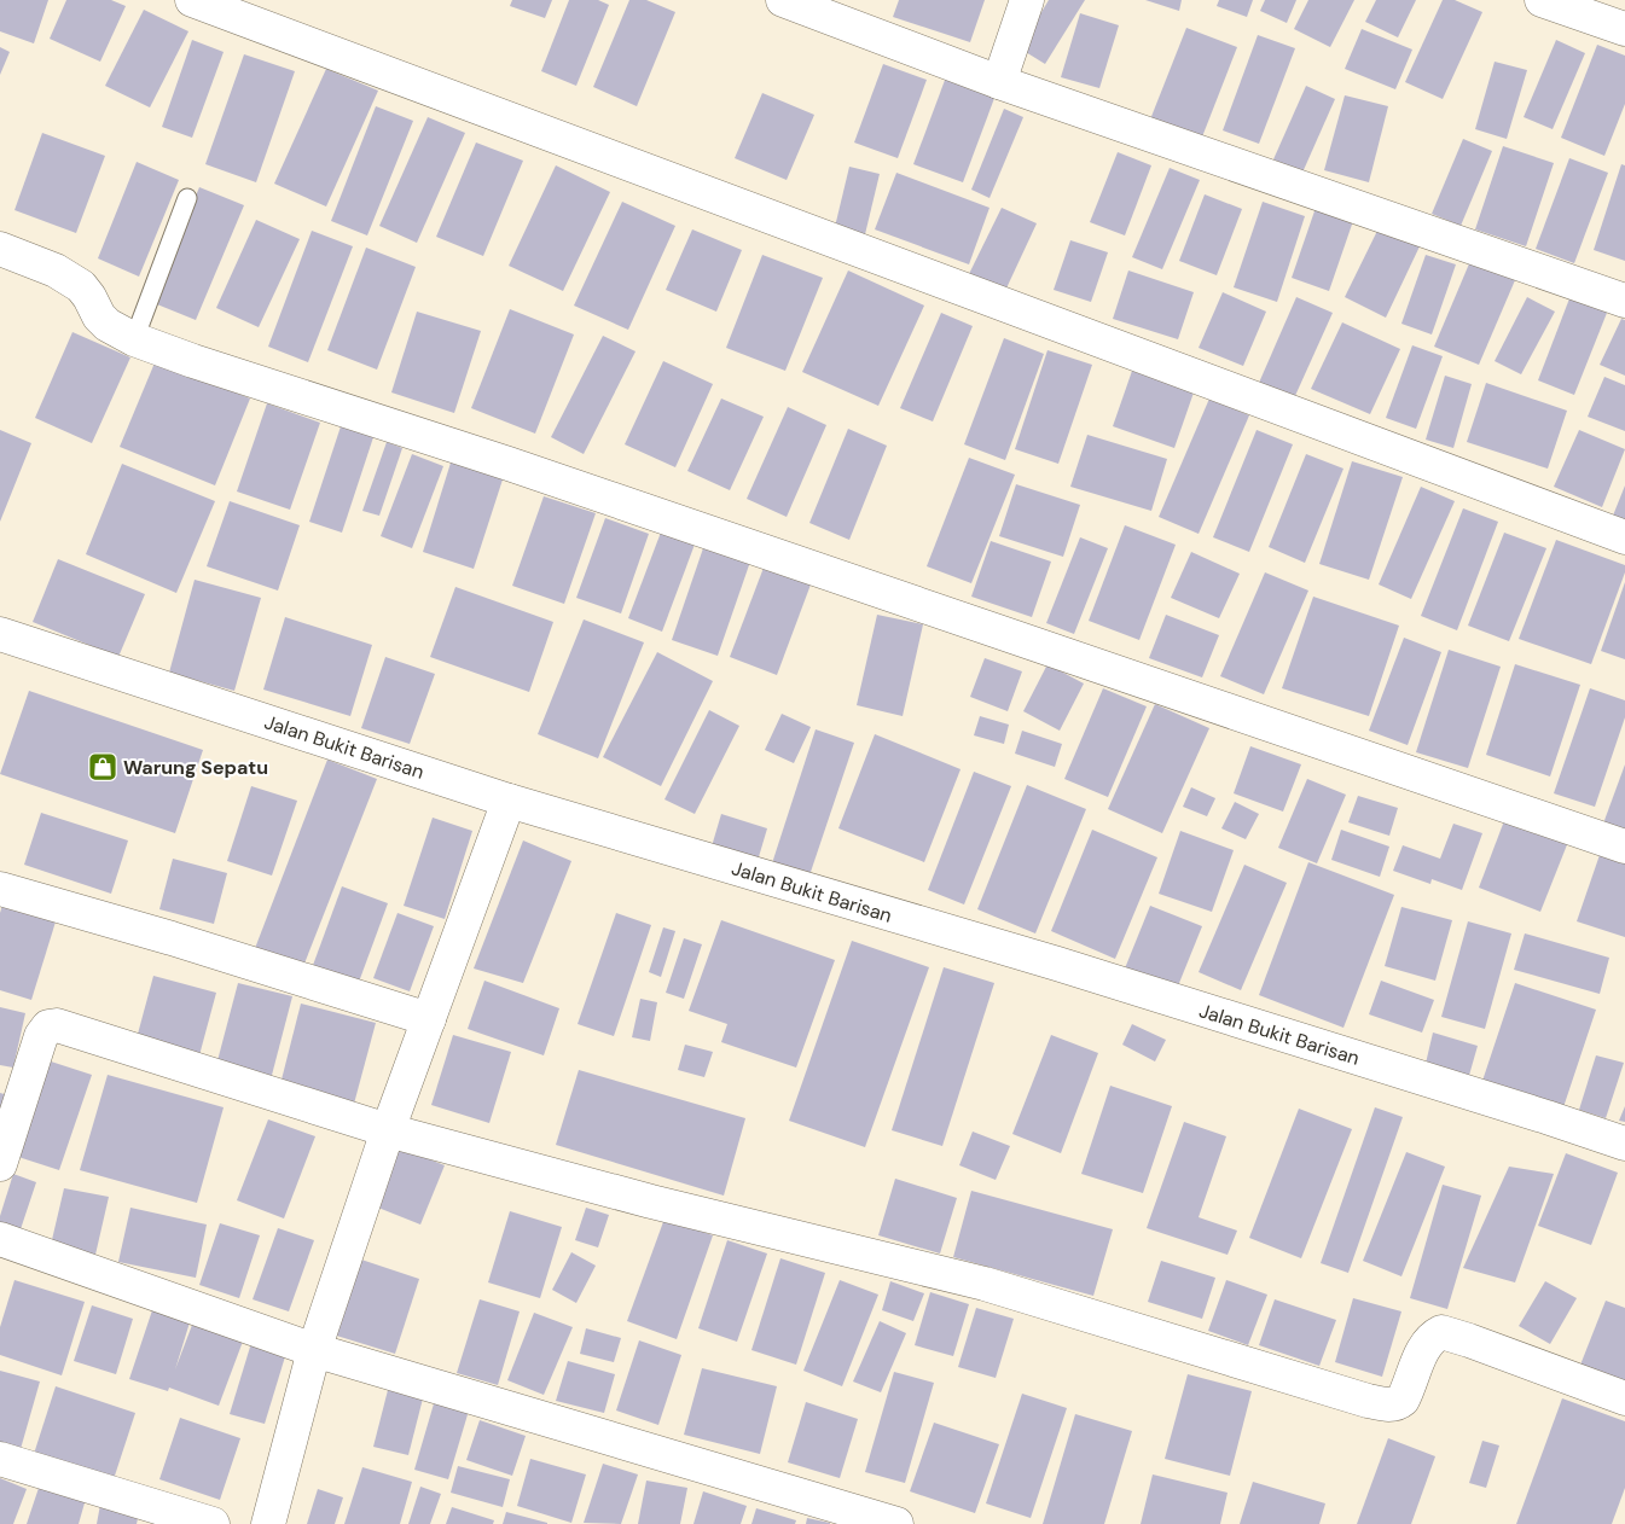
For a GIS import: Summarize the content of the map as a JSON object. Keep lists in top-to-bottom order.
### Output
{
  "streets": {
    "street": ["Jalan Bukit Barisan"]
  },
  "places": {
    "shop": ["Warung Sepatu"]
  }
}
